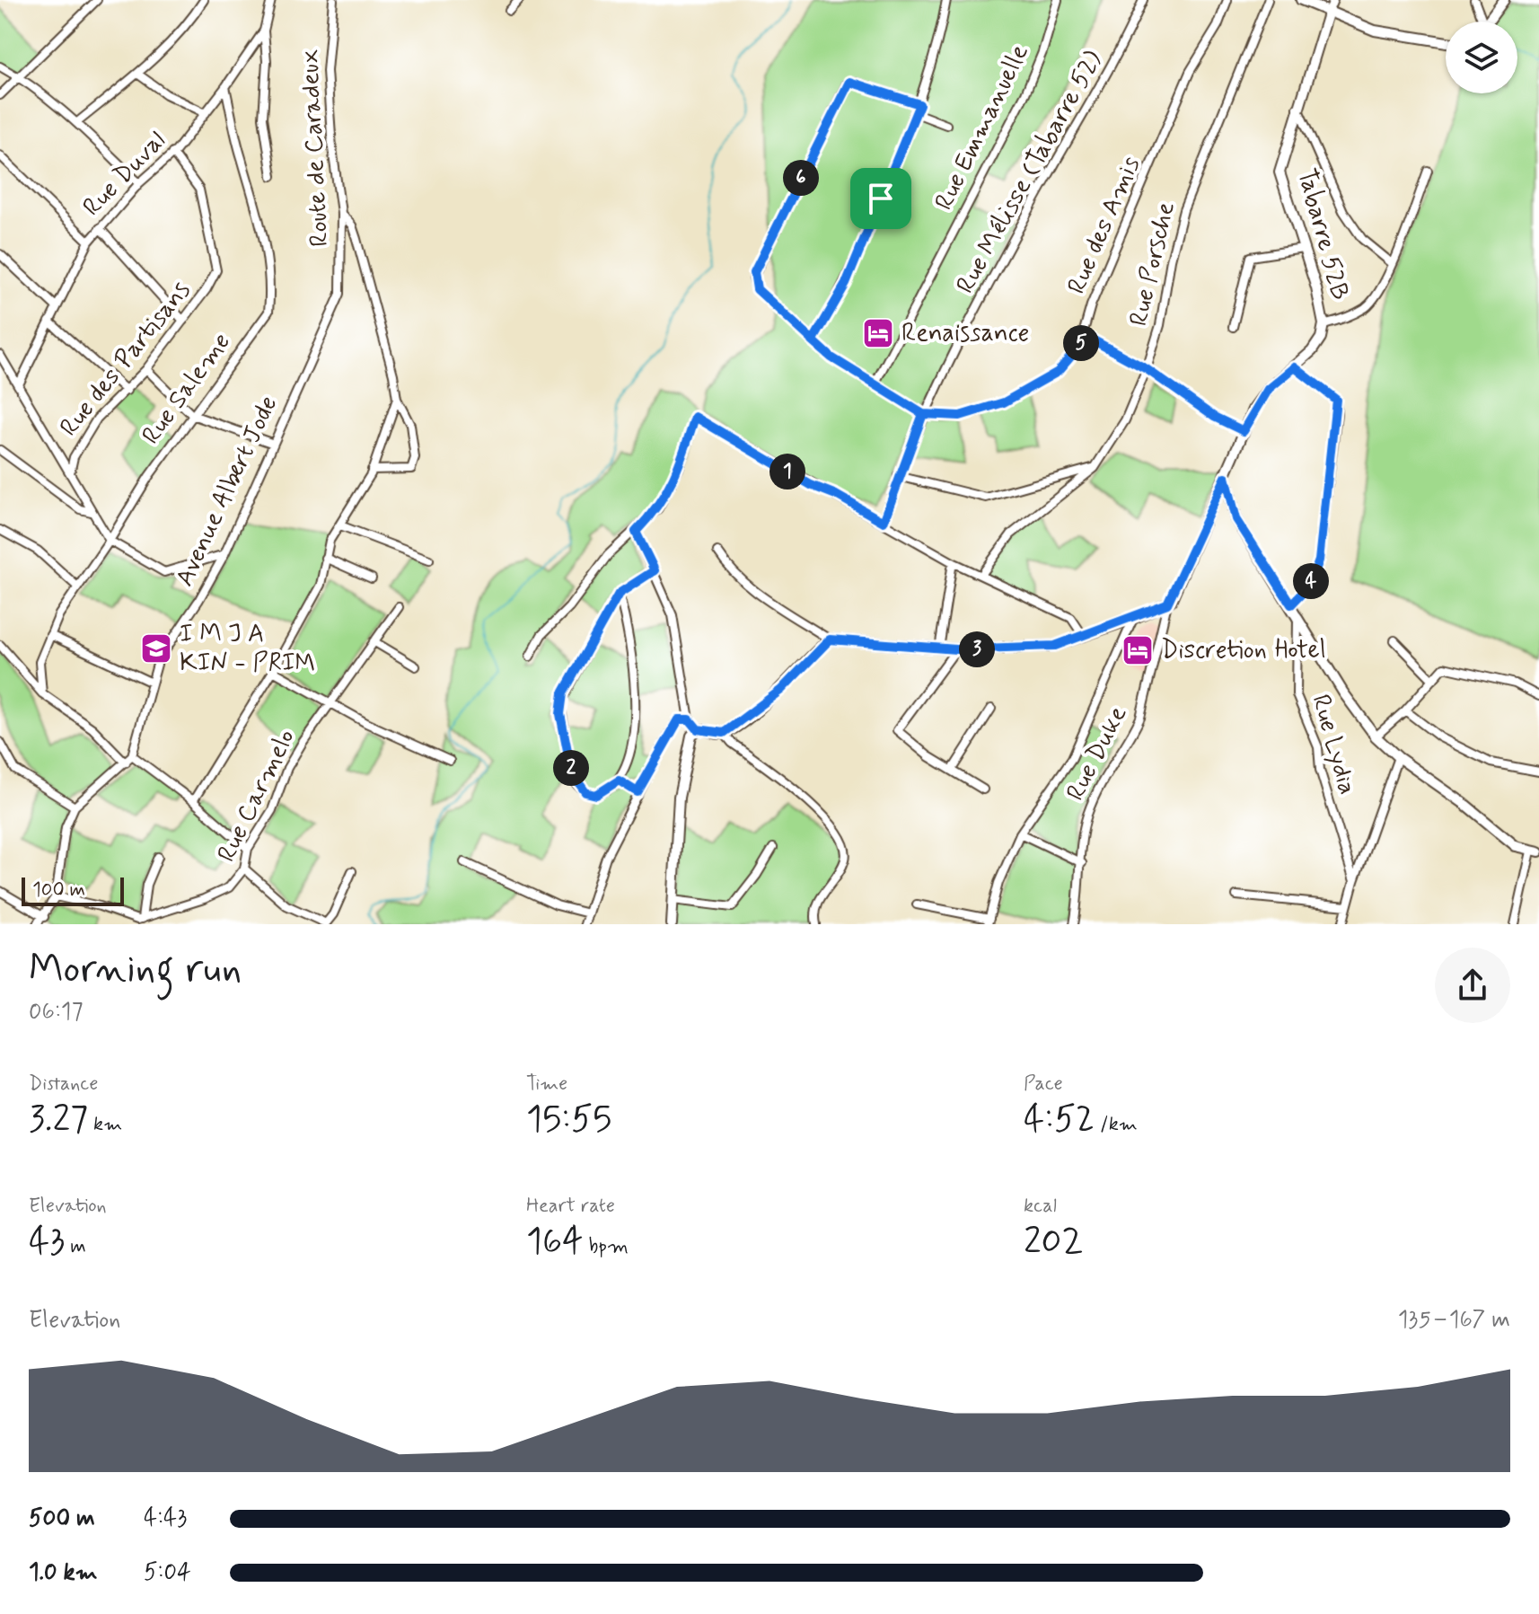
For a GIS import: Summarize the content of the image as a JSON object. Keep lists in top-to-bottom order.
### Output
{
  "streets": {
    "street": [
      "Rue Emmanuelle",
      "Route de Caradeux",
      "Rue Mélisse (Tabarre 52)",
      "Rue Duval",
      "Rue des Amis",
      "Tabarre 52B",
      "Rue Porsche",
      "Rue des Partisans",
      "Rue Saleme",
      "Avenue Albert Jode",
      "Rue Lydia",
      "Rue Duke",
      "Rue Carmelo"
    ]
  },
  "crossings": [
    ["Route de Caradeux", "Avenue Albert Jode"],
    ["Rue Mélisse (Tabarre 52)", "Rue des Amis"],
    ["Rue Duval", "Rue des Partisans"],
    ["Rue Duval", "Rue Saleme"],
    ["Tabarre 52B", "Rue Duke"]
  ],
  "places": {
    "hotel": ["Renaissance", "Discretion Hotel"],
    "school or university": ["I M J A KIN - PRIM"]
  },
  "scale_bar": "100 m",
  "page": {
    "pins": [
      "6",
      "5",
      "1",
      "4",
      "3",
      "2"
    ],
    "scale": "100 m",
    "heading": ["Morning run", "06:17"],
    "stats": [
      ["Distance", "3.27 km"],
      ["Time", "15:55"],
      ["Pace", "4:52 /km"],
      ["Elevation", "43 m"],
      ["Heart rate", "164 bpm"],
      ["kcal", "202"]
    ],
    "chart": ["Elevation", "135–167 m"],
    "list": [
      {
        "name": "500 m",
        "note": "4:43"
      },
      {
        "name": "1.0 km",
        "note": "5:04"
      }
    ]
  }
}
